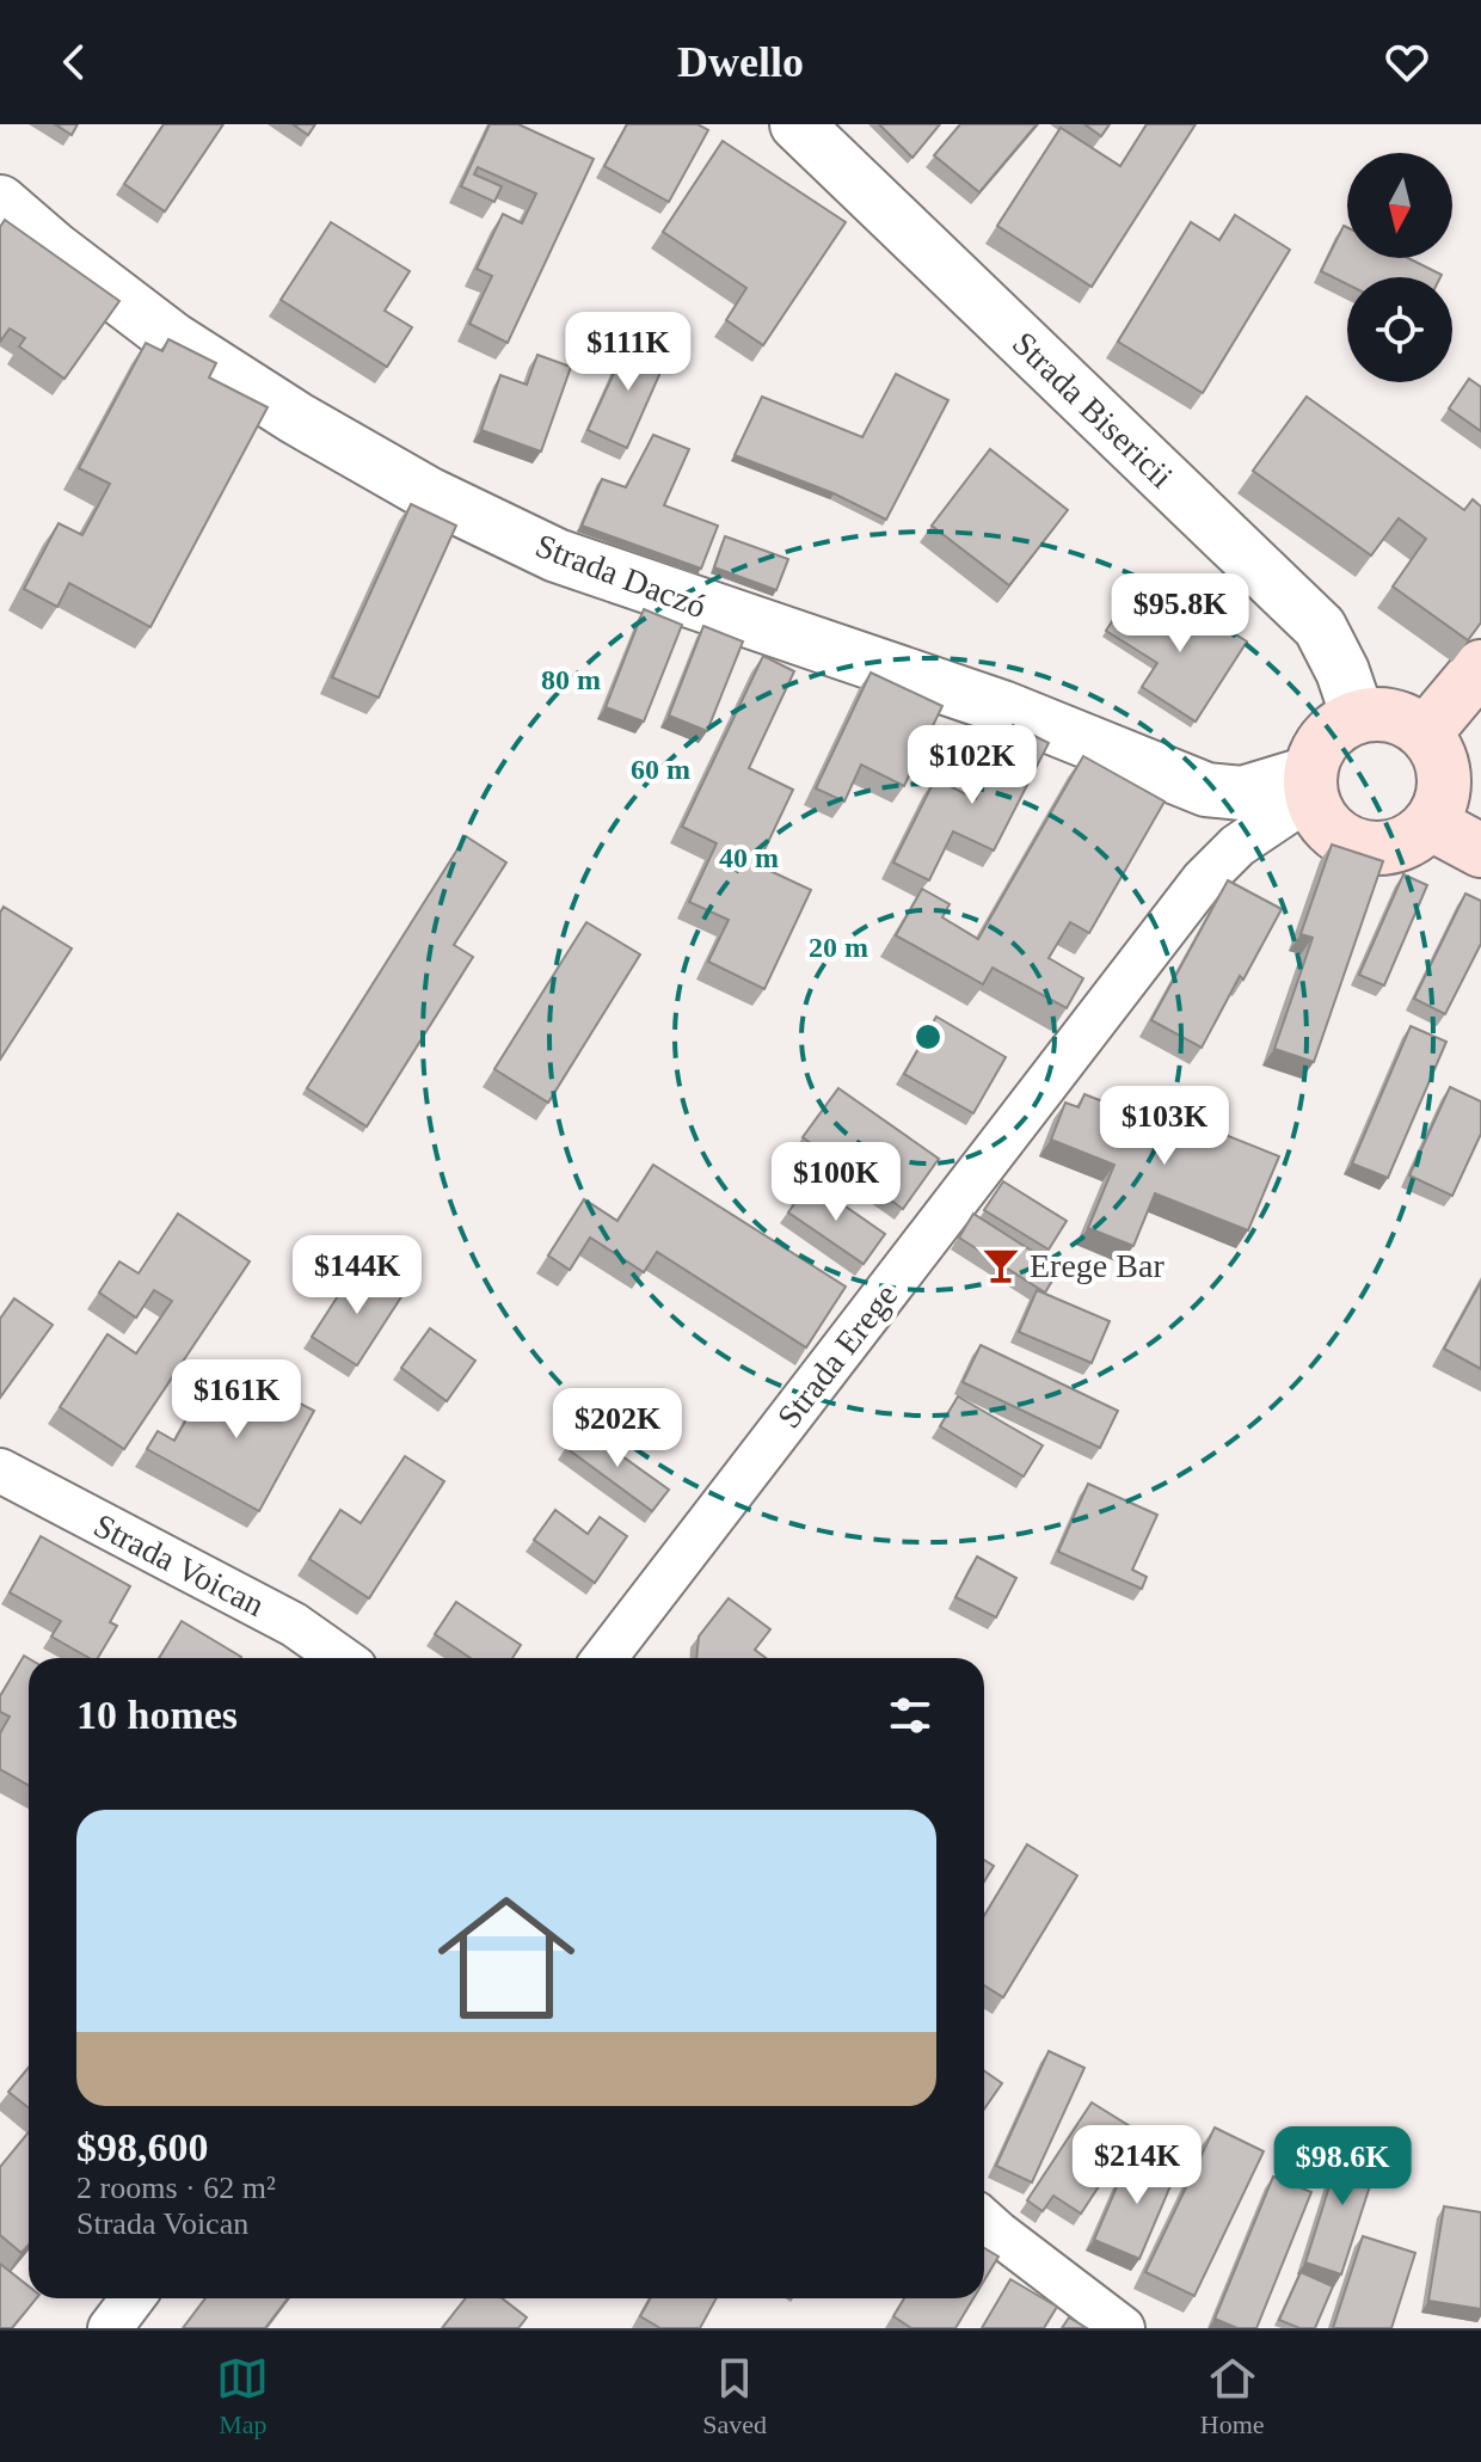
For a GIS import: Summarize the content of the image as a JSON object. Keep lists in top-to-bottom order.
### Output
{
  "streets": {
    "street": [
      "Strada Bisericii",
      "Strada Daczó",
      "Strada Erege",
      "Strada Voican"
    ]
  },
  "crossings": [
    ["Strada Bisericii", "Strada Daczó"],
    ["Strada Bisericii", "Strada Erege"],
    ["Strada Daczó", "Strada Erege"]
  ],
  "places": {
    "bar": ["Erege Bar"]
  },
  "north": "bottom",
  "page": {
    "header": "Dwello",
    "price": [
      "$111K",
      "$95.8K",
      "$102K",
      "$103K",
      "$100K",
      "$144K",
      "$161K",
      "$202K",
      "$214K",
      "$98.6K"
    ],
    "heading": "10 homes",
    "list": [
      {
        "name": "$98,600",
        "note": "2 rooms · 62 m² · Strada Voican"
      }
    ],
    "tabs": ["Map", "Saved", "Home"]
  },
  "rings": [
    "80 m",
    "60 m",
    "40 m",
    "20 m"
  ]
}
